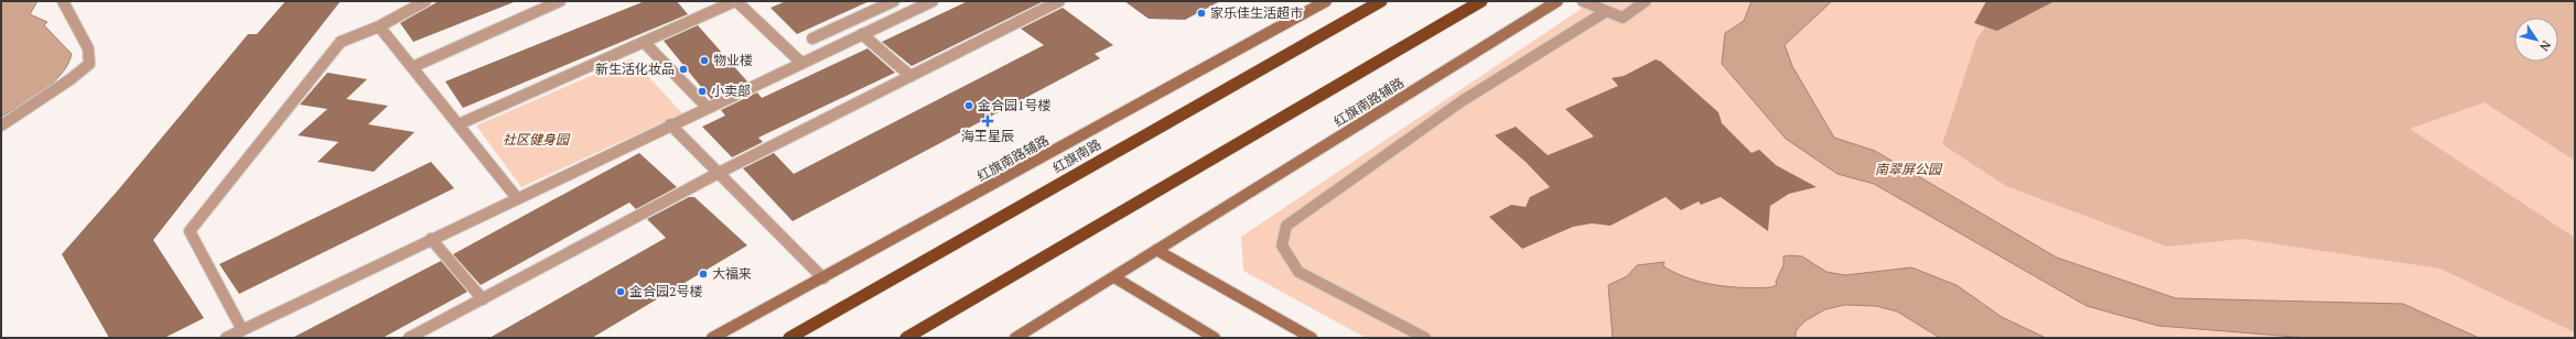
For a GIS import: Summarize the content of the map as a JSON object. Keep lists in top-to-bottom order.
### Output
{
  "streets": {
    "highway": ["红旗南路"],
    "main road": ["红旗南路辅路"]
  },
  "parks": ["社区健身园", "南翠屏公园"],
  "places": {
    "other": [
      "家乐佳生活超市",
      "物业楼",
      "新生活化妆品",
      "小卖部",
      "金合园1号楼",
      "大福来",
      "金合园2号楼"
    ],
    "health": ["海王星辰"]
  },
  "north": "bottom right"
}
